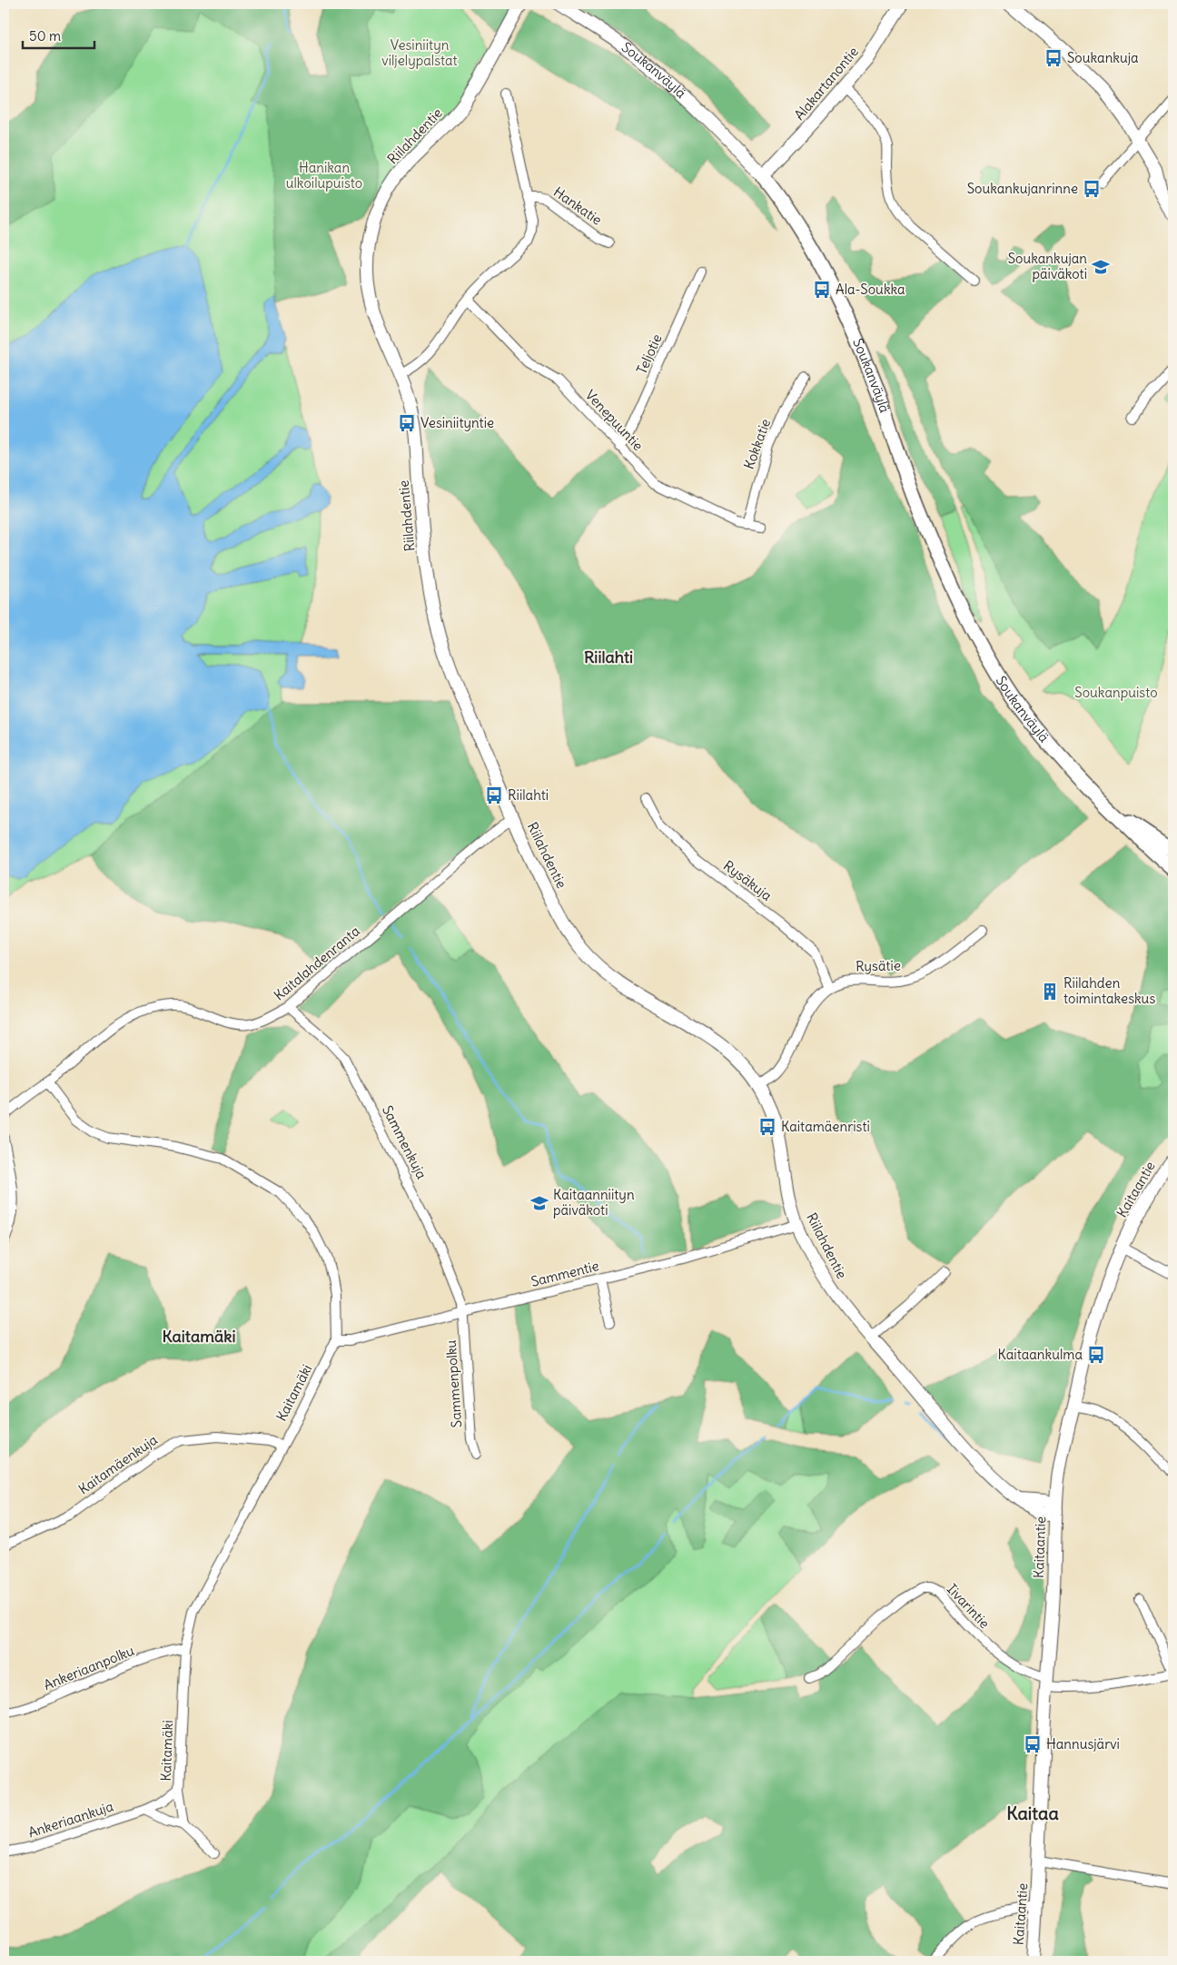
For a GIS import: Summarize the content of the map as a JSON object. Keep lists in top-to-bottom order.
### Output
{
  "streets": {
    "main road": ["Soukanväylä"],
    "street": [
      "Alakartanontie",
      "Riilahdentie",
      "Hankatie",
      "Teljotie",
      "Venepuuntie",
      "Kokkatie",
      "Rysäkuja",
      "Kaitalahdenranta",
      "Rysätie",
      "Sammenkuja",
      "Kaitaantie",
      "Sammentie",
      "Sammenpolku",
      "Kaitamäki",
      "Kaitamäenkuja",
      "Iivarintie",
      "Ankeriaanpolku",
      "Ankeriaankuja"
    ]
  },
  "crossings": [
    ["Soukanväylä", "Alakartanontie"],
    ["Riilahdentie", "Kaitalahdenranta"],
    ["Riilahdentie", "Rysätie"],
    ["Riilahdentie", "Kaitaantie"],
    ["Riilahdentie", "Sammentie"],
    ["Teljotie", "Venepuuntie"],
    ["Venepuuntie", "Kokkatie"],
    ["Rysäkuja", "Rysätie"],
    ["Kaitalahdenranta", "Sammenkuja"],
    ["Kaitalahdenranta", "Kaitamäki"],
    ["Sammenkuja", "Sammentie"],
    ["Sammenkuja", "Sammenpolku"],
    ["Kaitaantie", "Iivarintie"],
    ["Sammentie", "Sammenpolku"],
    ["Sammentie", "Kaitamäki"],
    ["Kaitamäki", "Kaitamäenkuja"],
    ["Kaitamäki", "Ankeriaanpolku"],
    ["Kaitamäki", "Ankeriaankuja"]
  ],
  "districts": ["Riilahti", "Kaitamäki", "Kaitaa"],
  "parks": ["Vesiniityn viljelypalstat", "Hanikan ulkoilupuisto", "Soukanpuisto"],
  "places": {
    "bus stop": [
      "Soukankuja",
      "Soukankujanrinne",
      "Ala-Soukka",
      "Vesiniityntie",
      "Riilahti",
      "Kaitamäenristi",
      "Kaitaankulma",
      "Hannusjärvi"
    ],
    "school or university": ["Soukankujan päiväkoti", "Kaitaanniityn päiväkoti"],
    "building": ["Riilahden toimintakeskus"]
  },
  "scale_bar": "50 m"
}
